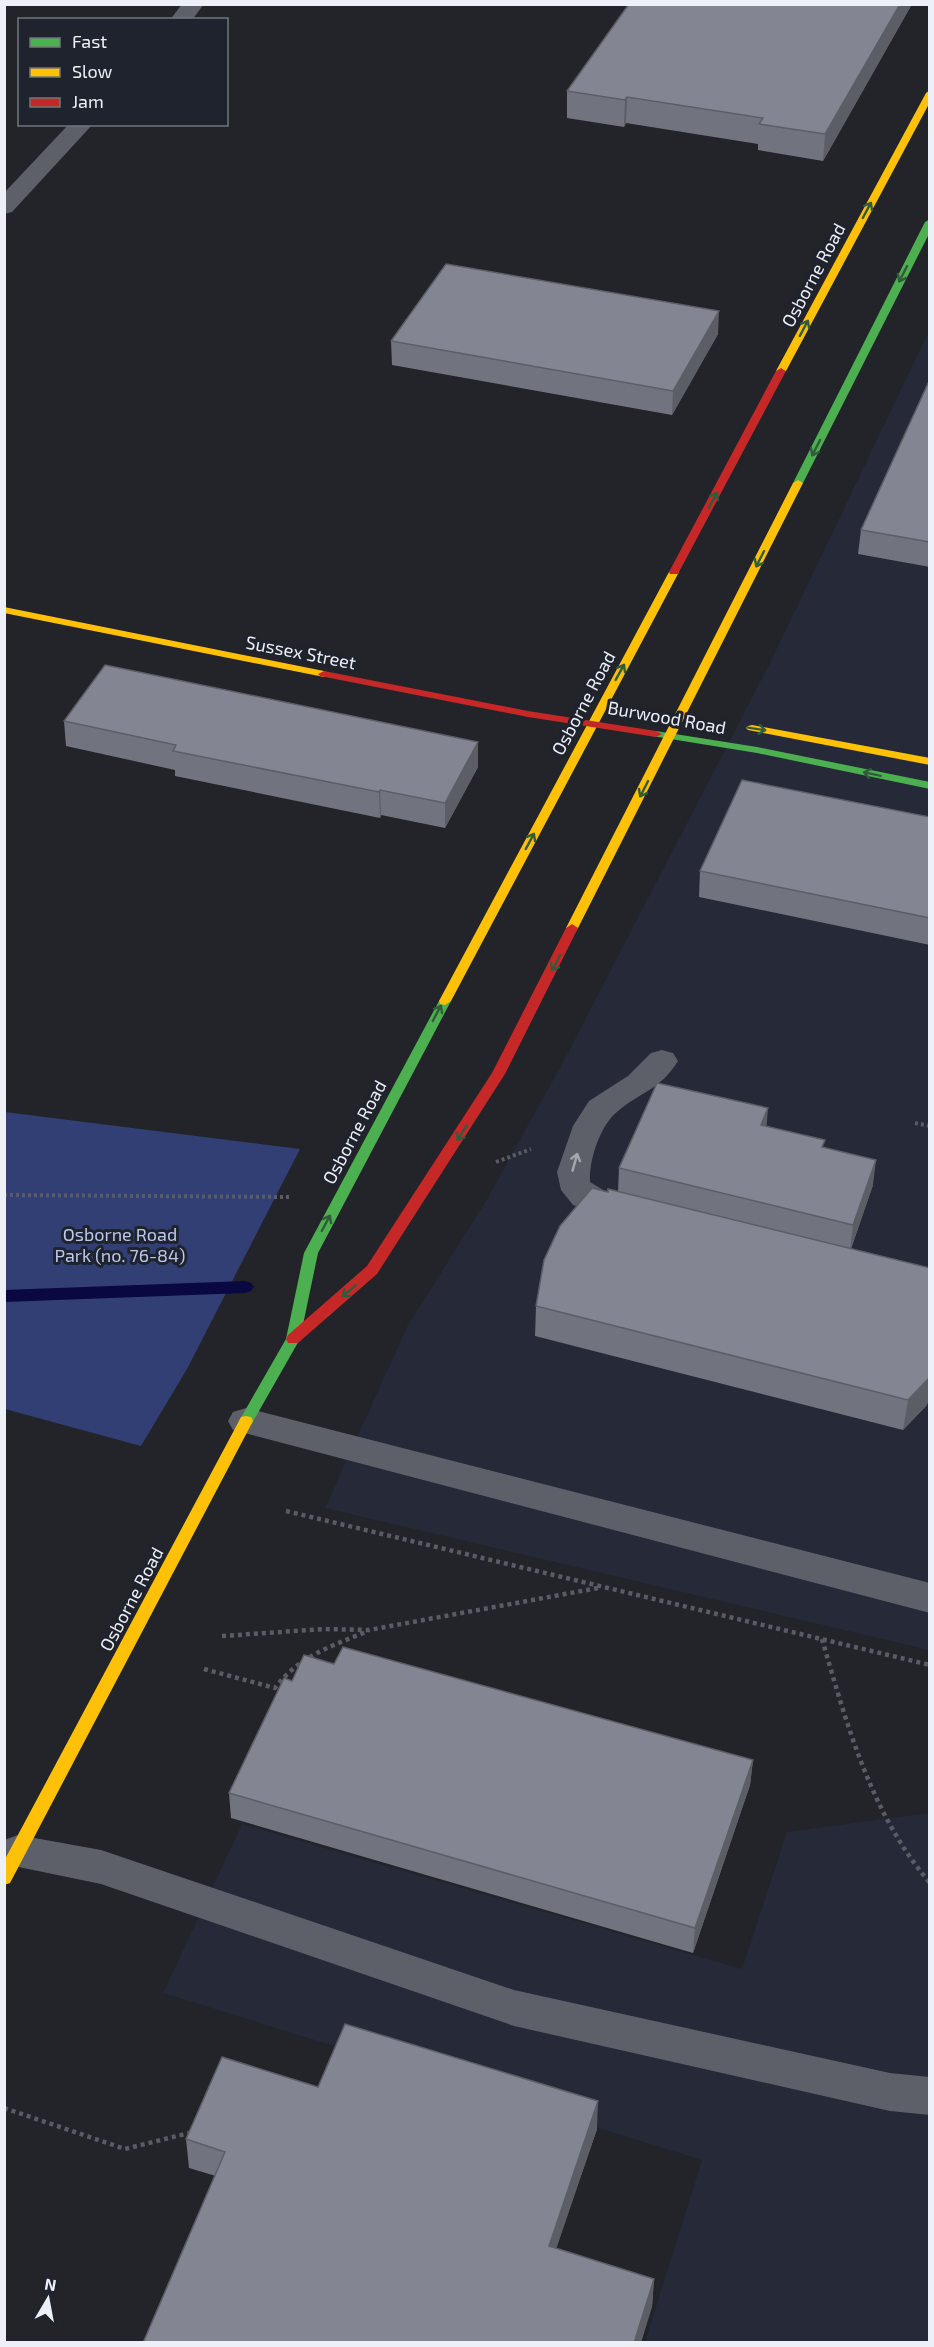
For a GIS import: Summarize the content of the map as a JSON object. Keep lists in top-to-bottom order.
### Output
{
  "streets": {
    "street": ["Osborne Road", "Sussex Street", "Burwood Road"]
  },
  "crossings": [
    ["Osborne Road", "Sussex Street"],
    ["Osborne Road", "Burwood Road"],
    ["Sussex Street", "Burwood Road"]
  ],
  "parks": ["Osborne Road Park (no. 76-84)"],
  "legend": ["Fast", "Slow", "Jam"],
  "north": "top"
}
